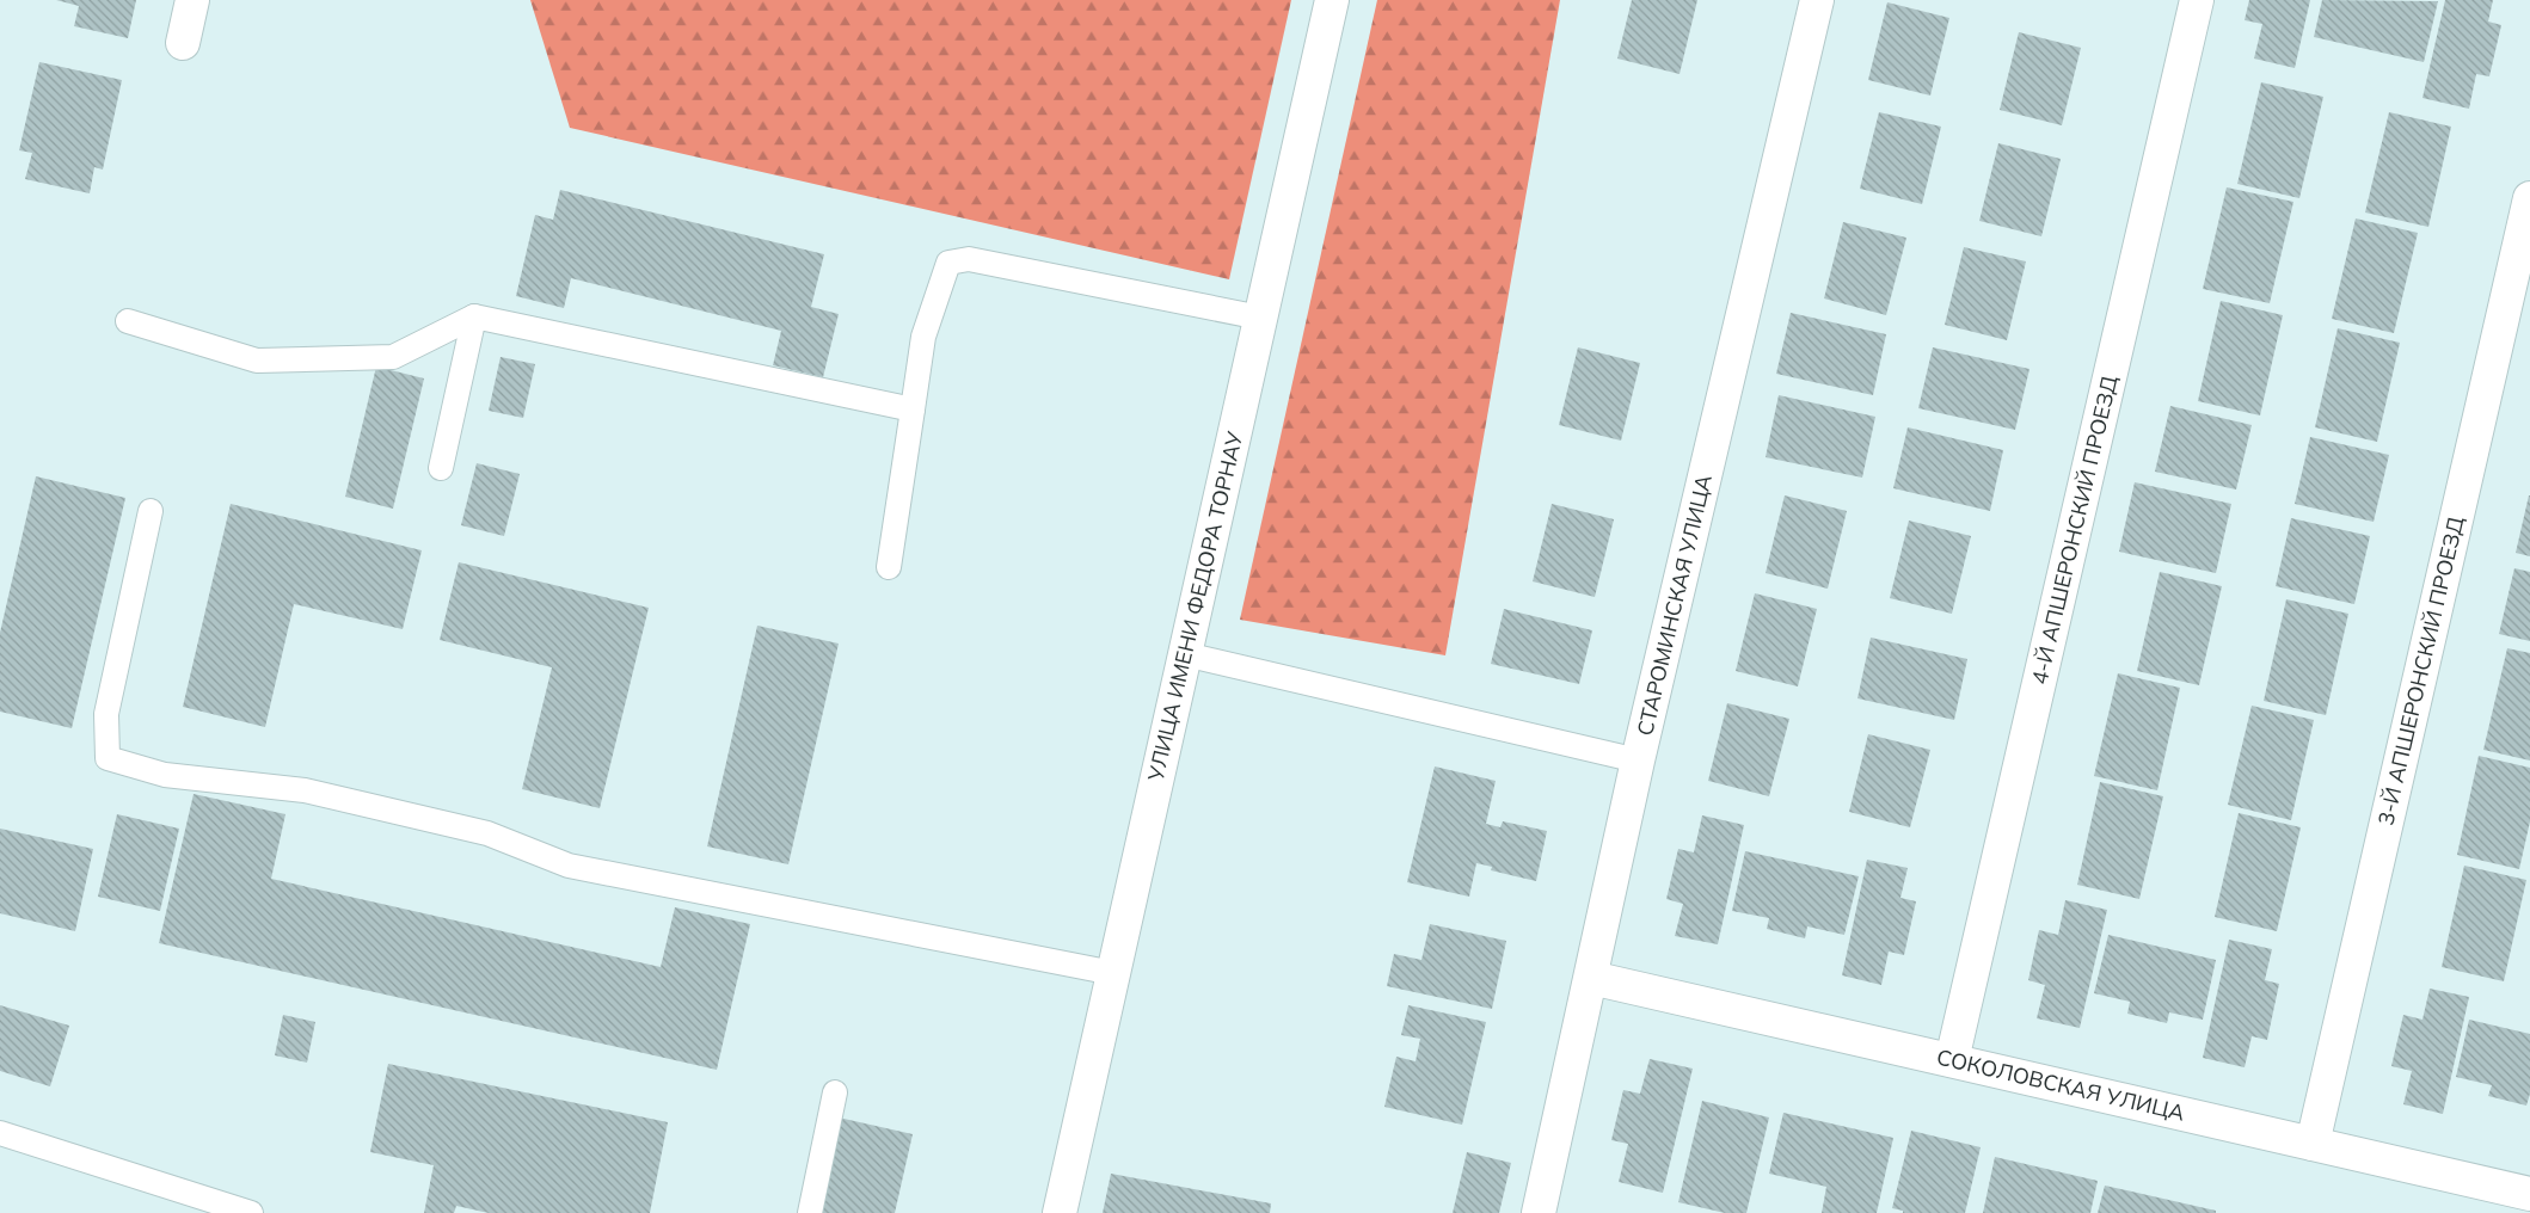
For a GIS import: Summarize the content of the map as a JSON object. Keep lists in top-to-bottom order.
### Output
{
  "streets": {
    "street": [
      "4-Й АПШЕРОНСКИЙ ПРОЕЗД",
      "СТАРОМИНСКАЯ УЛИЦА",
      "УЛИЦА ИМЕНИ ФЕДОРА ТОРНАУ",
      "3-Й АПШЕРОНСКИЙ ПРОЕЗД",
      "СОКОЛОВСКАЯ УЛИЦА"
    ]
  },
  "crossings": [
    ["4-Й АПШЕРОНСКИЙ ПРОЕЗД", "СОКОЛОВСКАЯ УЛИЦА"],
    ["СТАРОМИНСКАЯ УЛИЦА", "СОКОЛОВСКАЯ УЛИЦА"],
    ["3-Й АПШЕРОНСКИЙ ПРОЕЗД", "СОКОЛОВСКАЯ УЛИЦА"]
  ]
}
